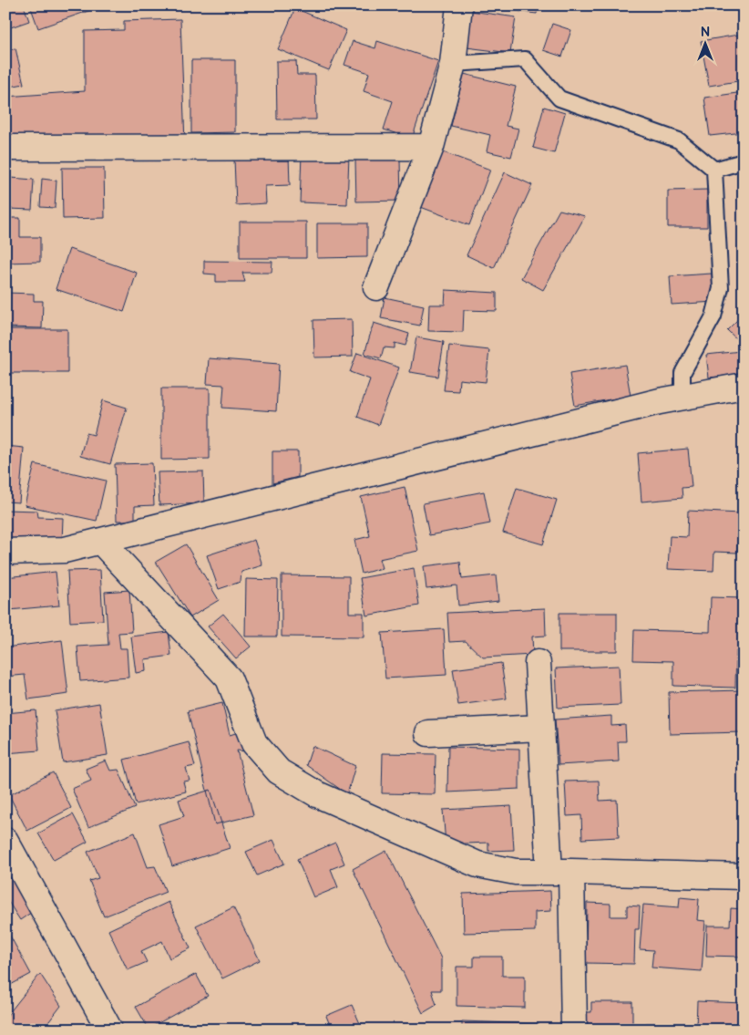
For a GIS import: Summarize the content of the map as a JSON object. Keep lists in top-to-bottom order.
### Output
{
  "north": "top"
}
